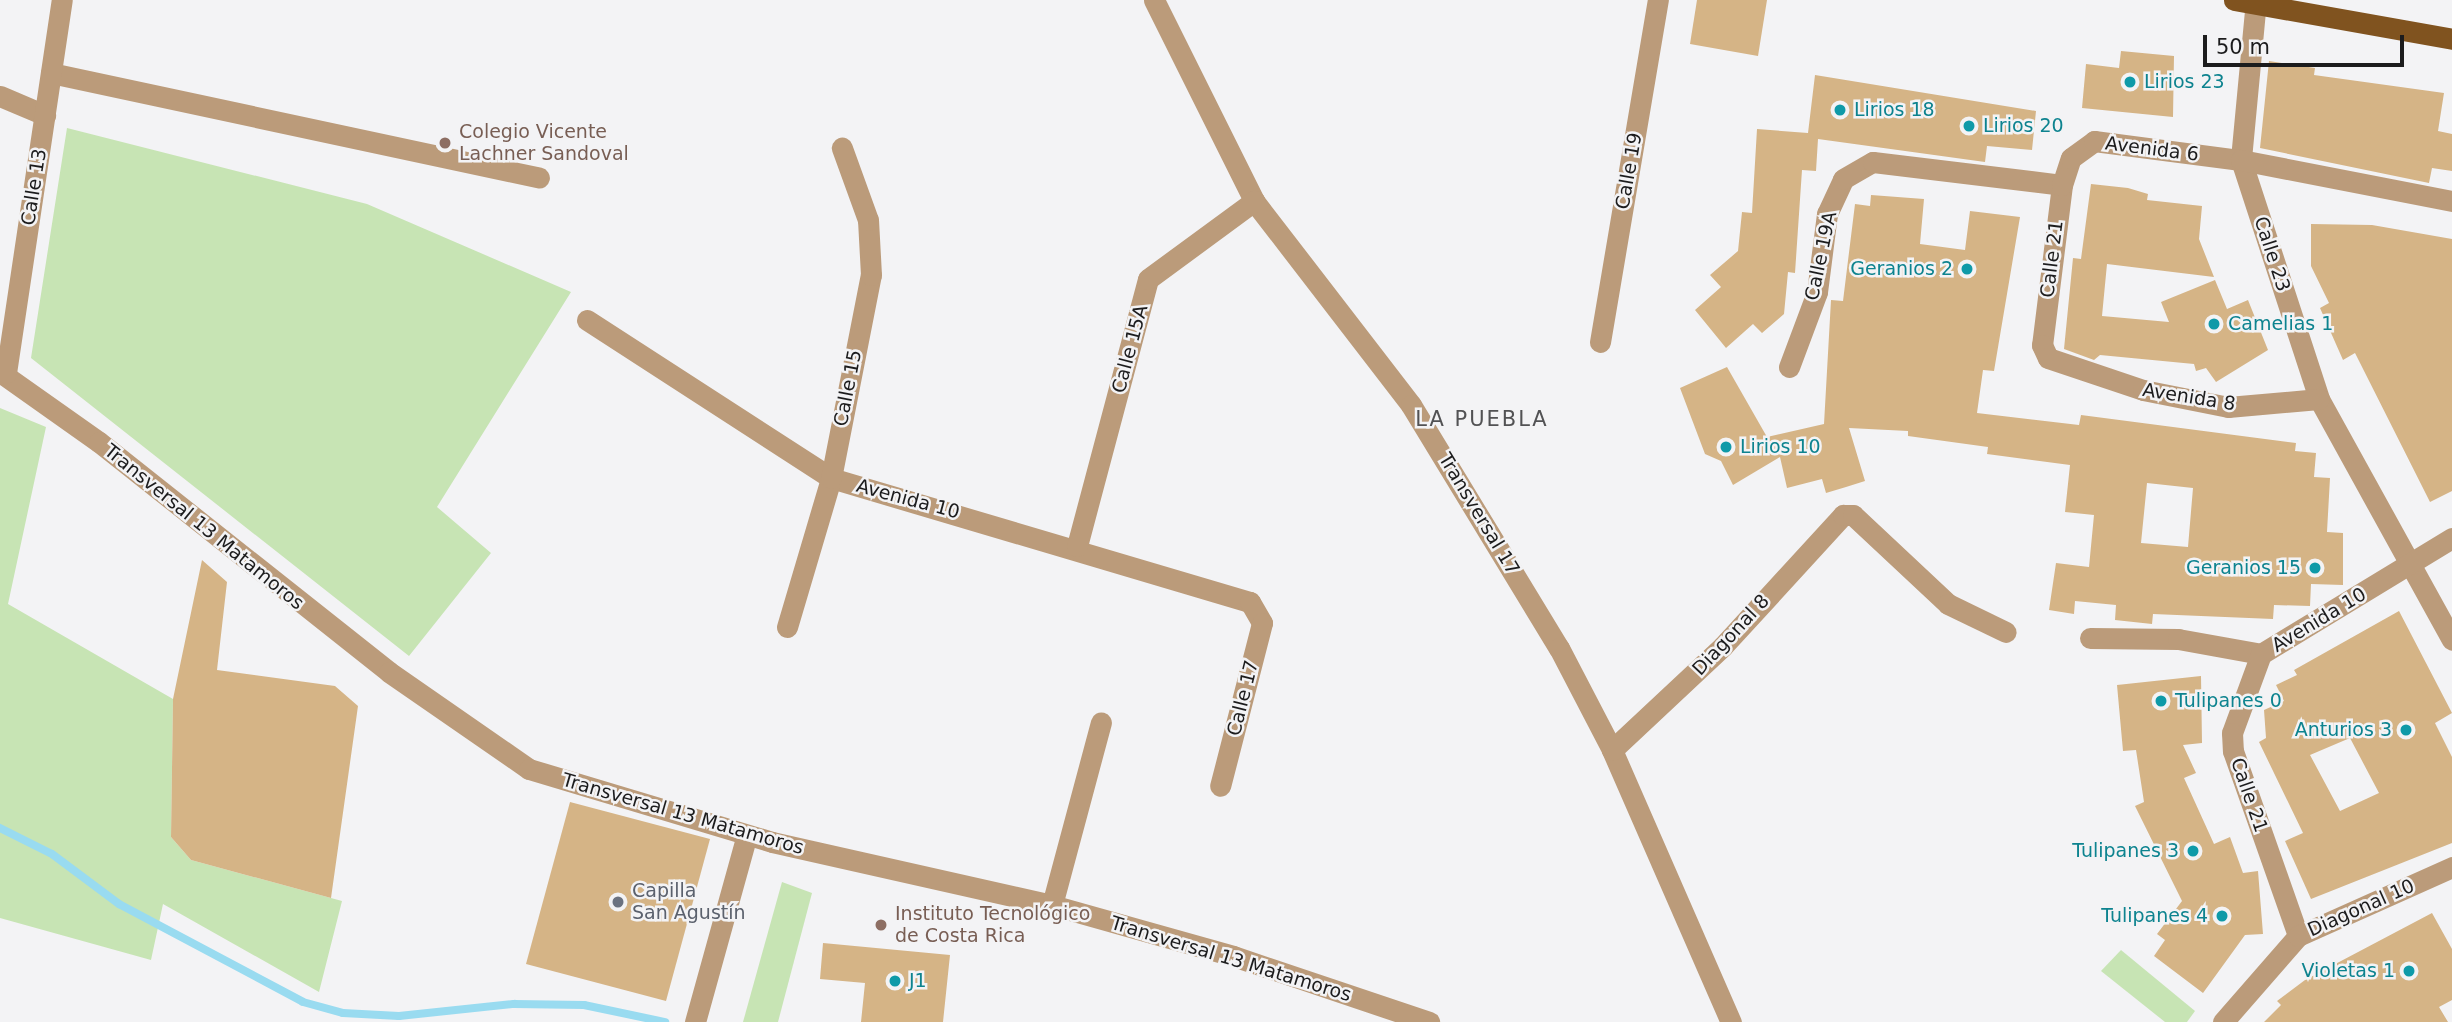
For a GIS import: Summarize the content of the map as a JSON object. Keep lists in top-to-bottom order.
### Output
{
  "streets": {
    "street": [
      "Avenida 6",
      "Calle 19",
      "Calle 13",
      "Calle 23",
      "Calle 19A",
      "Calle 21",
      "Calle 15A",
      "Calle 15",
      "Avenida 8",
      "Avenida 10",
      "Transversal 17",
      "Transversal 13 Matamoros",
      "Diagonal 8",
      "Calle 17",
      "Diagonal 10"
    ]
  },
  "crossings": [
    ["Avenida 6", "Calle 23"],
    ["Avenida 6", "Calle 19A"],
    ["Avenida 6", "Calle 21"],
    ["Calle 13", "Transversal 13 Matamoros"],
    ["Calle 23", "Avenida 8"],
    ["Calle 23", "Avenida 10"],
    ["Calle 19A", "Calle 21"],
    ["Calle 21", "Avenida 8"],
    ["Calle 21", "Avenida 10"],
    ["Calle 21", "Diagonal 10"],
    ["Calle 15A", "Avenida 10"],
    ["Calle 15A", "Transversal 17"],
    ["Calle 15", "Avenida 10"],
    ["Avenida 10", "Calle 17"],
    ["Transversal 17", "Diagonal 8"]
  ],
  "districts": ["LA PUEBLA"],
  "places": [
    "Lirios 23",
    "Lirios 18",
    "Lirios 20",
    "Colegio Vicente Lachner Sandoval",
    "Geranios 2",
    "Camelias 1",
    "Lirios 10",
    "Geranios 15",
    "Tulipanes 0",
    "Anturios 3",
    "Tulipanes 3",
    "Capilla San Agustín",
    "Tulipanes 4",
    "Instituto Tecnológico de Costa Rica",
    "Violetas 1",
    "J1"
  ],
  "scale_bar": "50 m"
}
